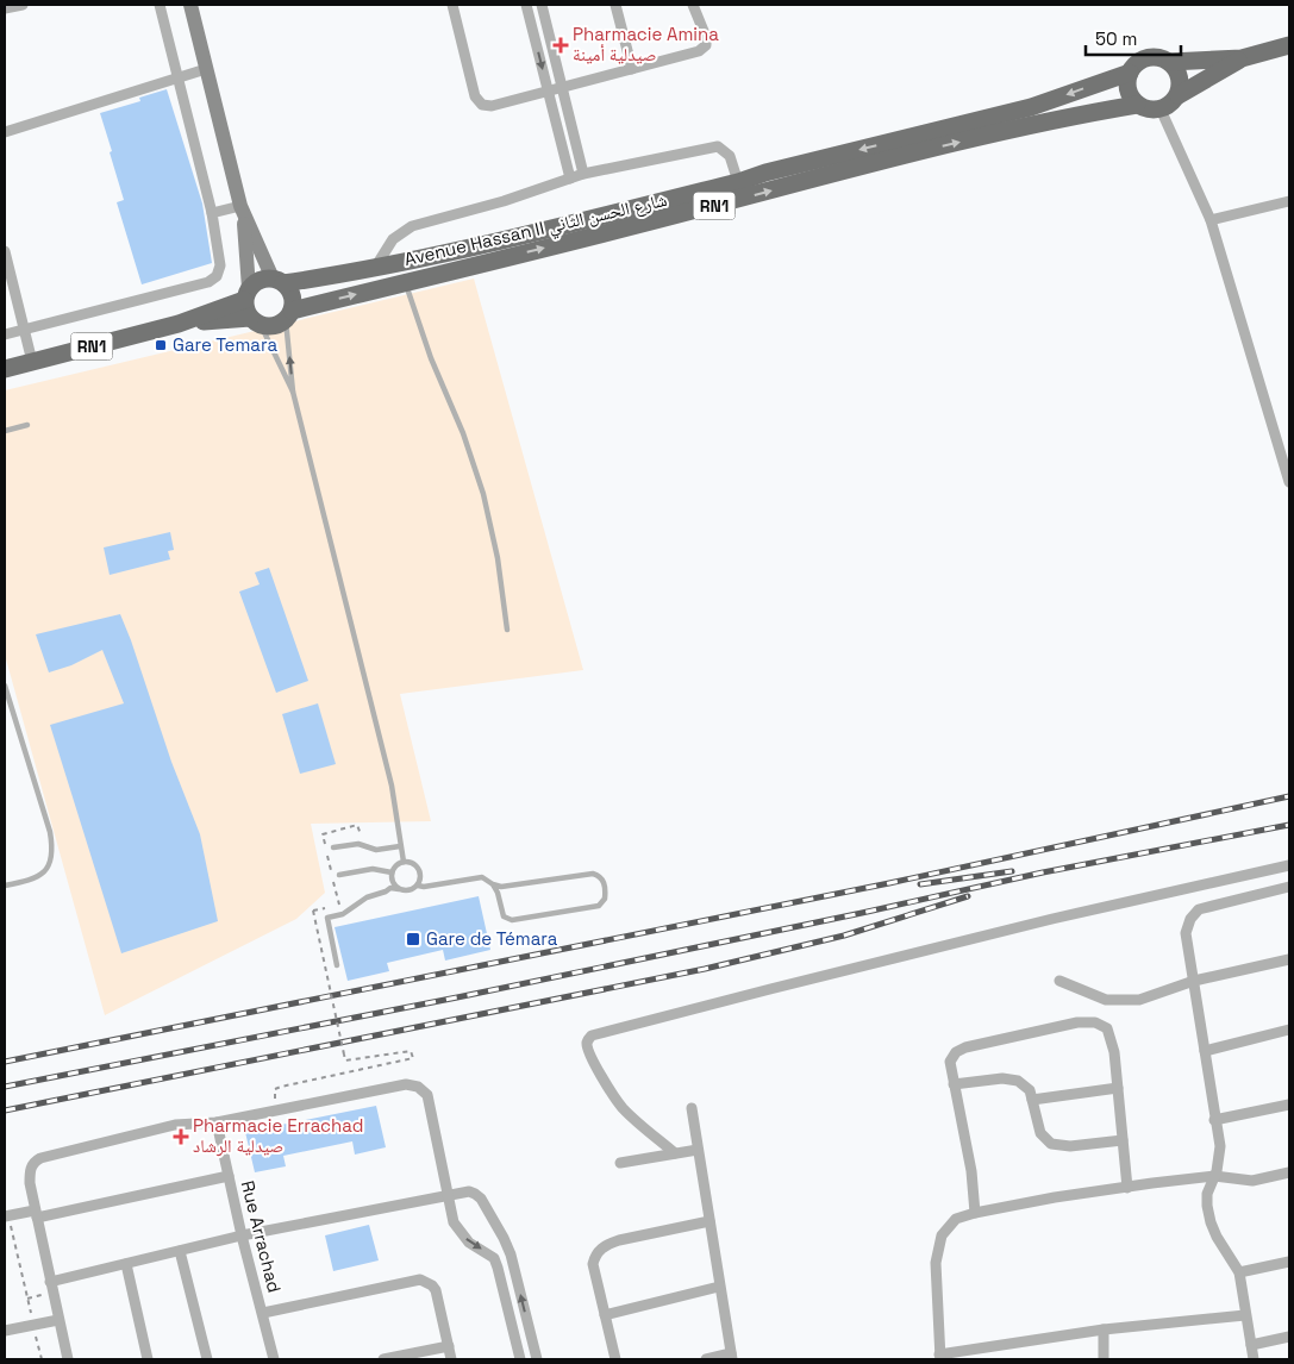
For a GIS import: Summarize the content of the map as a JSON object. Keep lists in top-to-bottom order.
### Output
{
  "streets": {
    "main road": ["RN1", "Avenue Hassan II شارع الحسن الثاني"],
    "street": ["Rue Arrachad"]
  },
  "crossings": [
    ["RN1", "Avenue Hassan II شارع الحسن الثاني"]
  ],
  "places": {
    "health": ["Pharmacie Amina صيدلية أمينة", "Pharmacie Errachad صيدلية الرشاد"],
    "transit": ["Gare Temara", "Gare de Témara"]
  },
  "scale_bar": "50 m"
}
